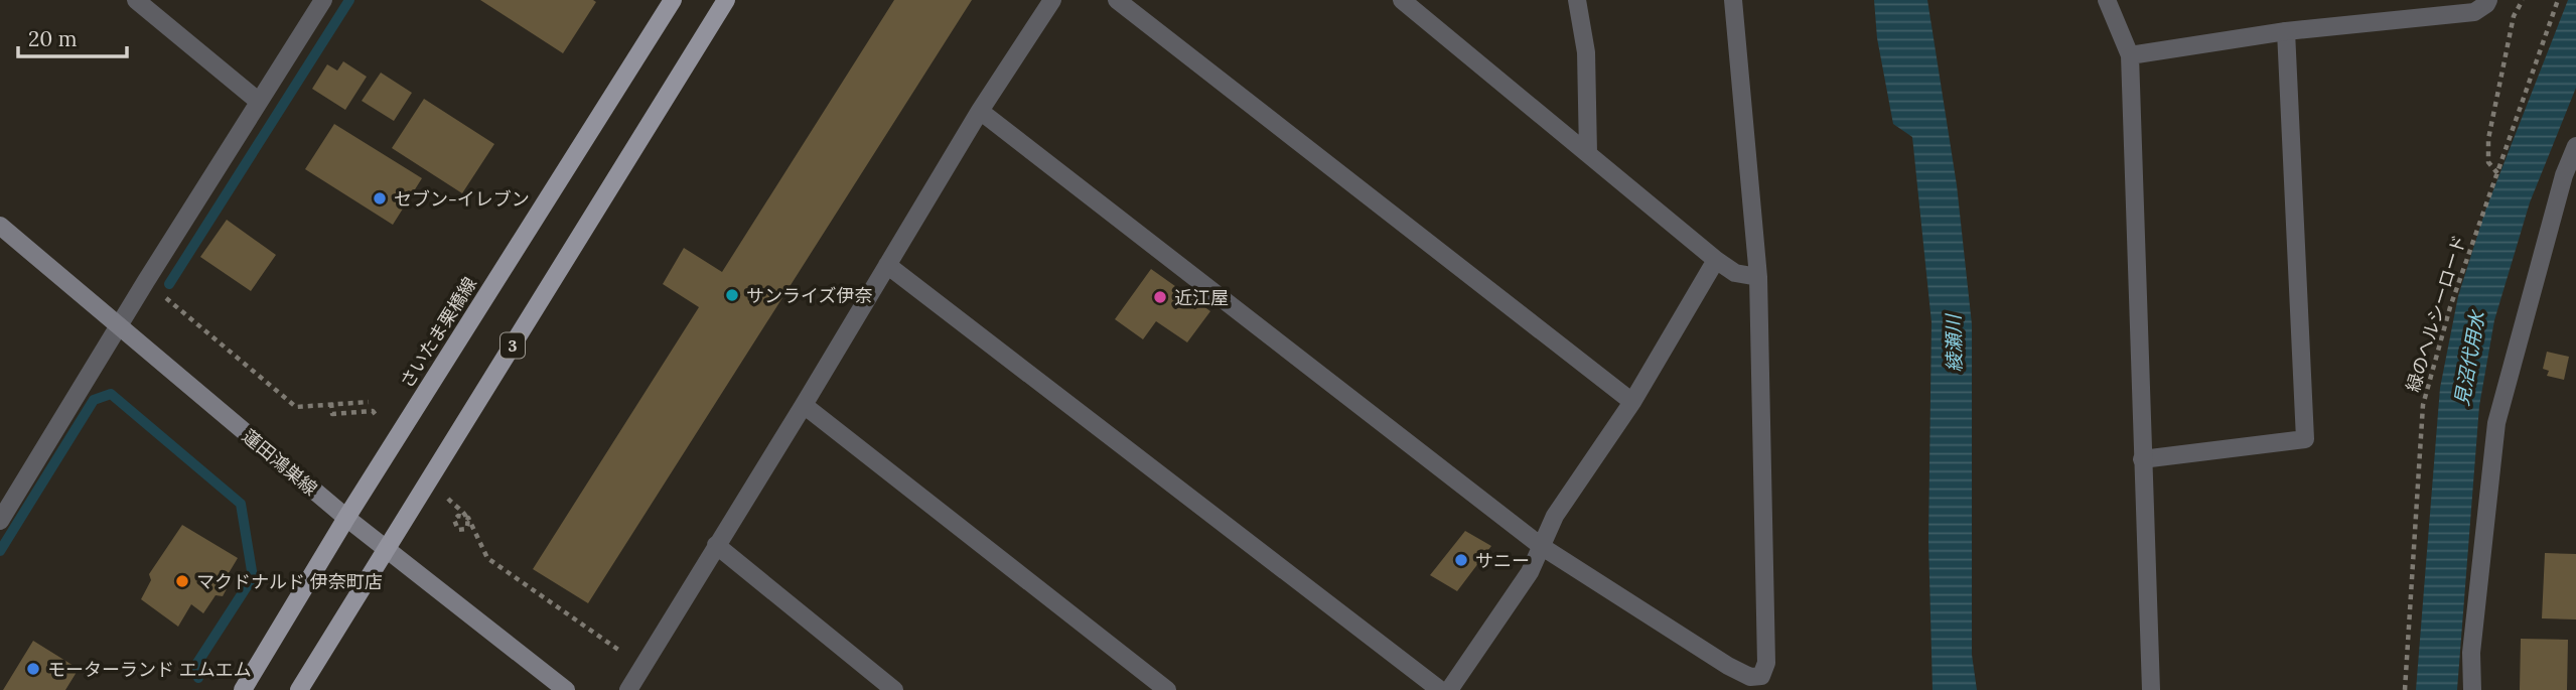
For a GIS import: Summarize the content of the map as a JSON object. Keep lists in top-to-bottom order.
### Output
{
  "streets": {
    "main road": ["さいたま栗橋線", "3", "蓮田鴻巣線"],
    "path": ["緑のヘルシーロード"]
  },
  "crossings": [
    ["さいたま栗橋線", "蓮田鴻巣線"],
    ["3", "蓮田鴻巣線"]
  ],
  "water": ["綾瀬川", "見沼代用水"],
  "places": [
    "セブン-イレブン",
    "サンライズ伊奈",
    "近江屋",
    "サニー",
    "マクドナルド 伊奈町店",
    "モーターランド エムエム"
  ],
  "scale_bar": "20 m"
}
